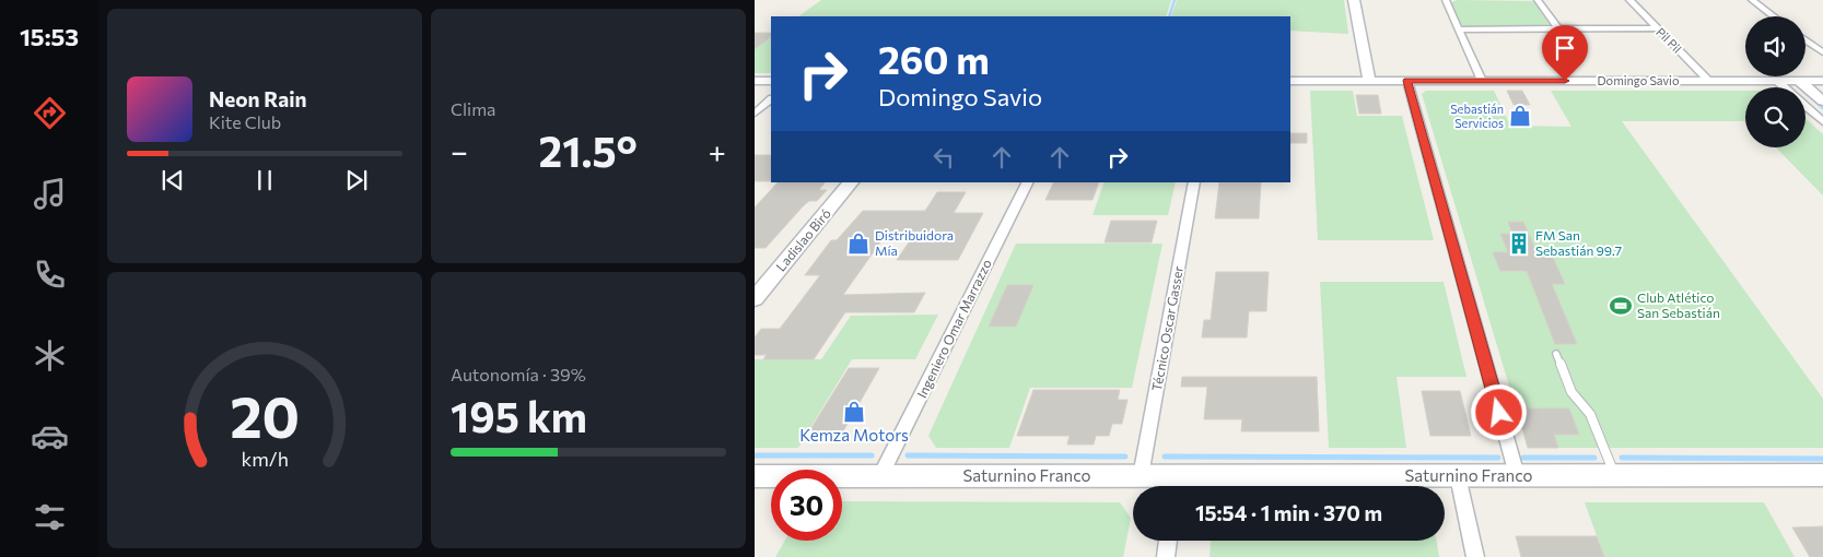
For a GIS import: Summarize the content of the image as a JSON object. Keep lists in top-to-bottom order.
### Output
{
  "streets": {
    "street": [
      "Pil Pil",
      "Domingo Savio",
      "Ladislao Biró",
      "Ingeniero Omar Marrazzo",
      "Técnico Oscar Gasser",
      "Saturnino Franco"
    ]
  },
  "crossings": [
    ["Pil Pil", "Domingo Savio"],
    ["Ingeniero Omar Marrazzo", "Saturnino Franco"],
    ["Técnico Oscar Gasser", "Saturnino Franco"]
  ],
  "places": {
    "shop": ["Sebastián Servicios", "Distribuidora Mía", "Kemza Motors"],
    "building": ["FM San Sebastián 99.7"],
    "sports": ["Club Atlético San Sebastián"]
  },
  "page": {
    "tabs": "15:53",
    "tile": [
      "Clima",
      ["Autonomía · 39%", "195 km"]
    ],
    "turn": ["260 m", "Domingo Savio"],
    "song": ["Neon Rain", "Kite Club"],
    "heat": ["−", "21.5°", "+"],
    "limit": "30",
    "trip": "15:54 · 1 min · 370 m",
    "gauge": ["20", "km/h"]
  }
}
